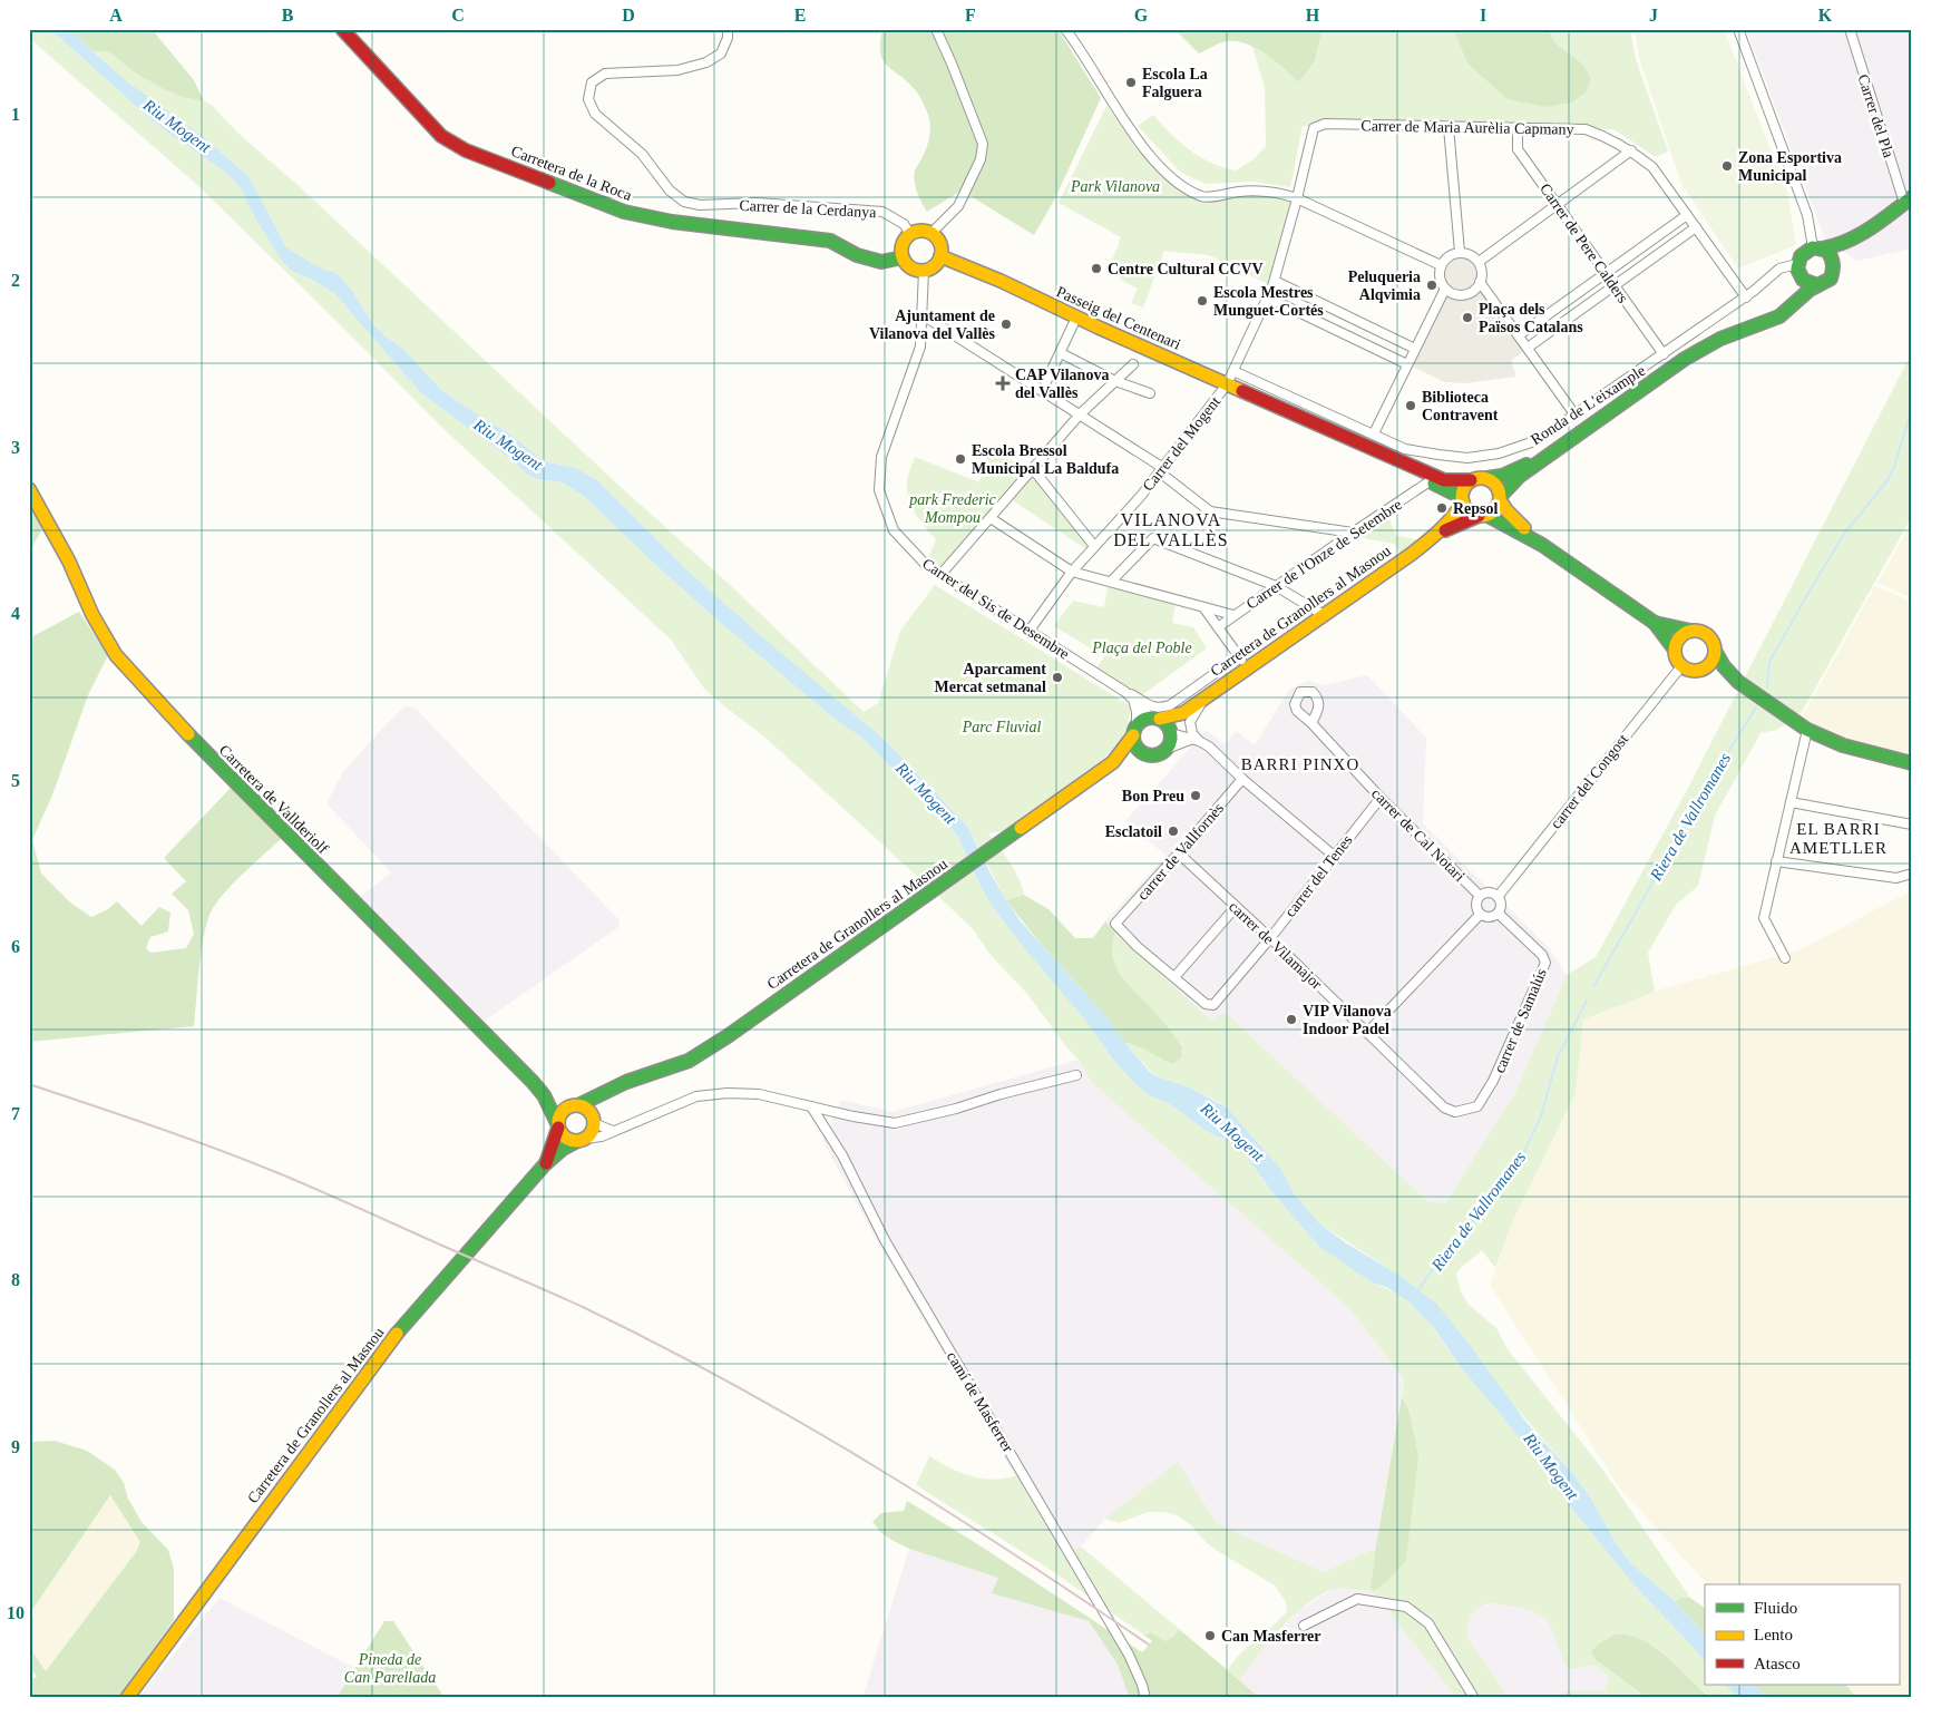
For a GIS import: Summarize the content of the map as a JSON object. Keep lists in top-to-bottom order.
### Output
{
  "streets": {
    "street": [
      "Carrer del Pla",
      "Carrer de Maria Aurèlia Capmany",
      "Carretera de la Roca",
      "Carrer de la Cerdanya",
      "Carrer de Pere Calders",
      "Passeig del Centenari",
      "Ronda de L'eixample",
      "Carrer del Mogent",
      "Carrer de l'Onze de Setembre",
      "Carrer del Sis de Desembre",
      "Carretera de Granollers al Masnou",
      "carrer del Congost",
      "Carretera de Vallderiolf",
      "carrer de Cal Notari",
      "carrer de Vallfornès",
      "carrer del Tenes",
      "carrer de Vilamajor",
      "carrer de Samalús",
      "camí de Masferrer"
    ]
  },
  "crossings": [
    ["Carrer de Maria Aurèlia Capmany", "Carrer de Pere Calders"],
    ["Carrer de Maria Aurèlia Capmany", "Ronda de L'eixample"],
    ["Carrer de Maria Aurèlia Capmany", "Carrer del Mogent"],
    ["Carretera de la Roca", "Carrer de la Cerdanya"],
    ["Carretera de la Roca", "Passeig del Centenari"],
    ["Carretera de la Roca", "Carrer del Sis de Desembre"],
    ["Carrer de la Cerdanya", "Passeig del Centenari"],
    ["Carrer de la Cerdanya", "Carrer del Sis de Desembre"],
    ["Carrer de Pere Calders", "Ronda de L'eixample"],
    ["Passeig del Centenari", "Carrer del Mogent"],
    ["Passeig del Centenari", "Carrer de l'Onze de Setembre"],
    ["Passeig del Centenari", "Carrer del Sis de Desembre"],
    ["Passeig del Centenari", "Carretera de Granollers al Masnou"],
    ["Ronda de L'eixample", "Carrer del Mogent"],
    ["Carrer del Mogent", "Carrer del Sis de Desembre"],
    ["Carrer del Sis de Desembre", "Carretera de Granollers al Masnou"],
    ["Carretera de Granollers al Masnou", "Carretera de Vallderiolf"],
    ["carrer del Congost", "carrer de Cal Notari"],
    ["carrer del Congost", "carrer de Samalús"],
    ["carrer de Cal Notari", "carrer del Tenes"],
    ["carrer de Cal Notari", "carrer de Samalús"],
    ["carrer de Vallfornès", "carrer del Tenes"],
    ["carrer de Vallfornès", "carrer de Vilamajor"],
    ["carrer del Tenes", "carrer de Vilamajor"],
    ["carrer de Vilamajor", "carrer de Samalús"]
  ],
  "districts": ["VILANOVA DEL VALLÈS", "BARRI PINXO", "EL BARRI AMETLLER"],
  "water": ["Riu Mogent", "Riera de Vallromanes"],
  "parks": [
    "Park Vilanova",
    "park Frederic Mompou",
    "Plaça del Poble",
    "Parc Fluvial",
    "Pineda de Can Parellada"
  ],
  "places": {
    "other": [
      "Escola La Falguera",
      "Zona Esportiva Municipal",
      "Centre Cultural CCVV",
      "Peluqueria Alqvimia",
      "Escola Mestres Munguet-Cortés",
      "Plaça dels Països Catalans",
      "Ajuntament de Vilanova del Vallès",
      "Biblioteca Contravent",
      "Escola Bressol Municipal La Baldufa",
      "Repsol",
      "Aparcament Mercat setmanal",
      "Bon Preu",
      "Esclatoil",
      "VIP Vilanova Indoor Padel",
      "Can Masferrer"
    ],
    "health": ["CAP Vilanova del Vallès"]
  },
  "legend": ["Fluido", "Lento", "Atasco"],
  "grid": {
    "columns": [
      "A",
      "B",
      "C",
      "D",
      "E",
      "F",
      "G",
      "H",
      "I",
      "J",
      "K"
    ],
    "rows": [
      "1",
      "2",
      "3",
      "4",
      "5",
      "6",
      "7",
      "8",
      "9",
      "10"
    ]
  }
}
